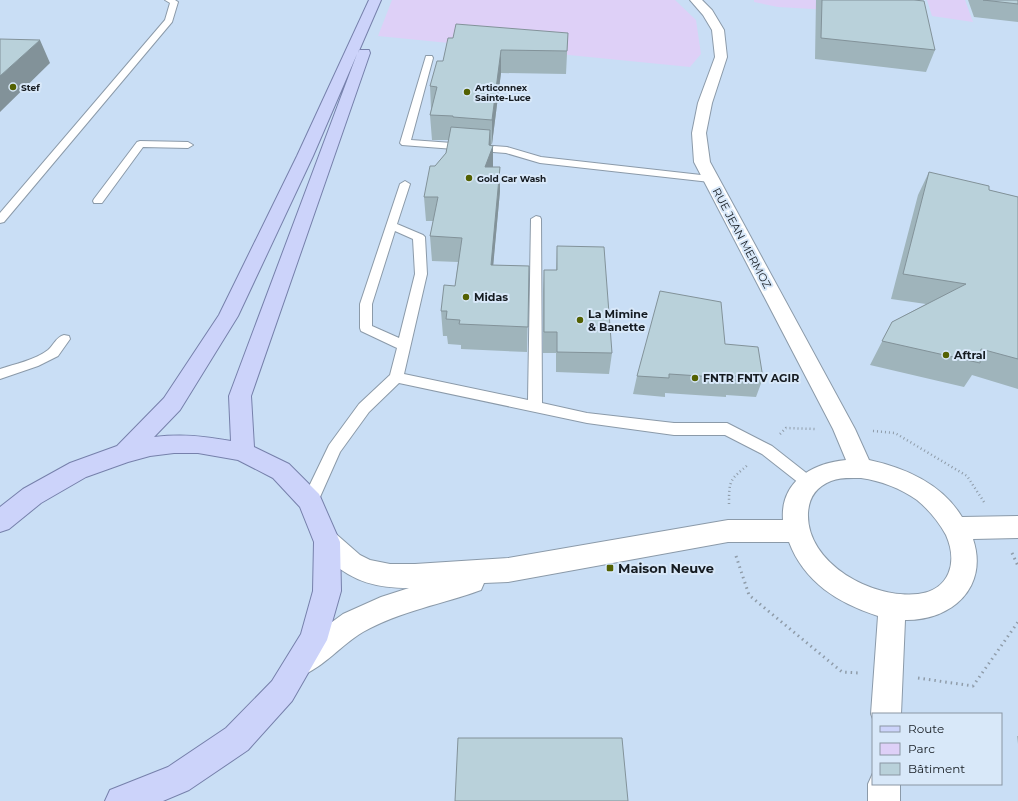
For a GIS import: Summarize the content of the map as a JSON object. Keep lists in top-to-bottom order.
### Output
{
  "streets": {
    "street": ["RUE JEAN MERMOZ"]
  },
  "places": {
    "other": [
      "Stef",
      "Articonnex Sainte-Luce",
      "Gold Car Wash",
      "Midas",
      "La Mimine & Banette",
      "Aftral",
      "FNTR FNTV AGIR"
    ],
    "transit": ["Maison Neuve"]
  },
  "legend": ["Route", "Parc", "Bâtiment"]
}
